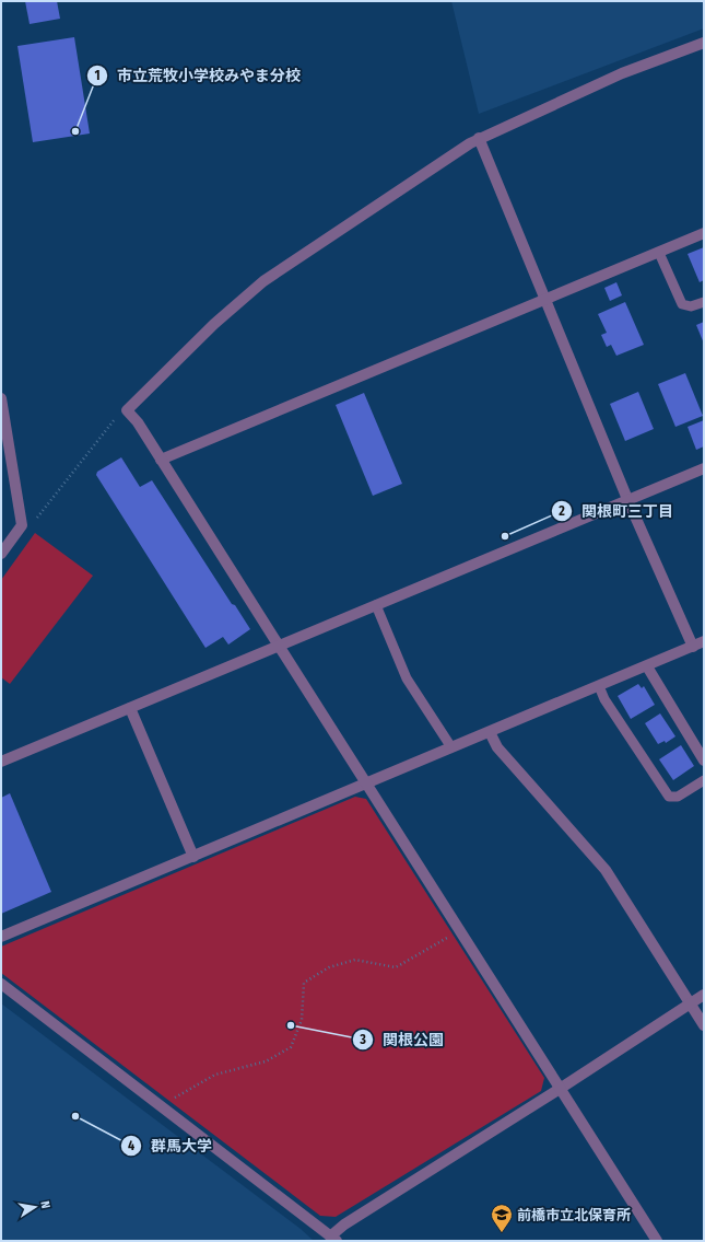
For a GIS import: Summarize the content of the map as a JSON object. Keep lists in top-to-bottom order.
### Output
{
  "places": {
    "other": [
      "市立荒牧小学校みやま分校",
      "関根町三丁目",
      "関根公園",
      "群馬大学"
    ],
    "school or university": ["前橋市立北保育所"]
  },
  "north": "right"
}
